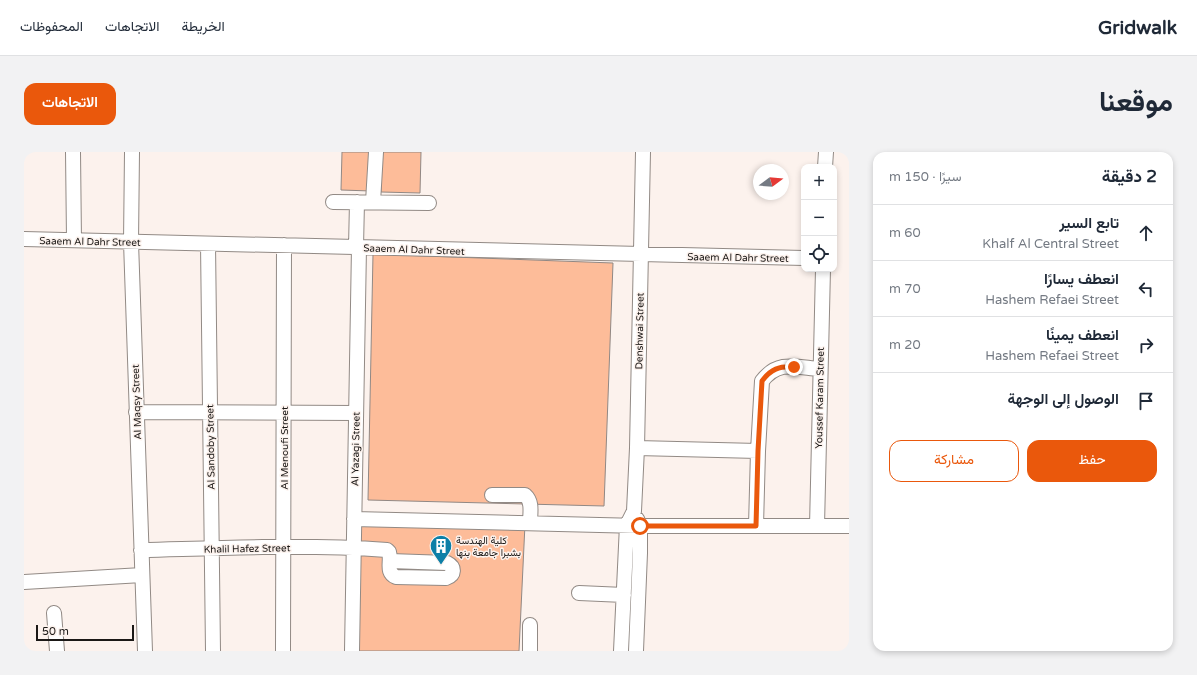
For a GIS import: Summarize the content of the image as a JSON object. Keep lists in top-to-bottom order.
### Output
{
  "streets": {
    "street": [
      "Saaem Al Dahr Street",
      "Denshwai Street",
      "Youssef Karam Street",
      "Al Maqsy Street",
      "Al Sandoby Street",
      "Al Menoufi Street",
      "Al Yazagi Street",
      "Khalil Hafez Street"
    ]
  },
  "crossings": [
    ["Saaem Al Dahr Street", "Denshwai Street"],
    ["Saaem Al Dahr Street", "Al Maqsy Street"],
    ["Saaem Al Dahr Street", "Al Sandoby Street"],
    ["Saaem Al Dahr Street", "Al Menoufi Street"],
    ["Saaem Al Dahr Street", "Al Yazagi Street"],
    ["Al Maqsy Street", "Khalil Hafez Street"],
    ["Al Sandoby Street", "Khalil Hafez Street"],
    ["Al Menoufi Street", "Khalil Hafez Street"],
    ["Al Yazagi Street", "Khalil Hafez Street"]
  ],
  "places": {
    "building": ["كلية الهندسة بشبرا جامعة بنها"]
  },
  "scale_bar": "50 m",
  "north": "right",
  "page": {
    "header": "Gridwalk",
    "nav": ["الخريطة", "الاتجاهات", "المحفوظات"],
    "title": "موقعنا",
    "buttons": [
      "الاتجاهات",
      ["حفظ", "مشاركة"]
    ],
    "heading": ["2 دقيقة", "سيرًا · 150 m"],
    "map_buttons": ["+", "−"],
    "list": [
      ["تابع السير", "Khalf Al Central Street", "60 m"],
      ["انعطف يسارًا", "Hashem Refaei Street", "70 m"],
      ["انعطف يمينًا", "Hashem Refaei Street", "20 m"],
      "الوصول إلى الوجهة"
    ],
    "scale": "50 m"
  }
}
